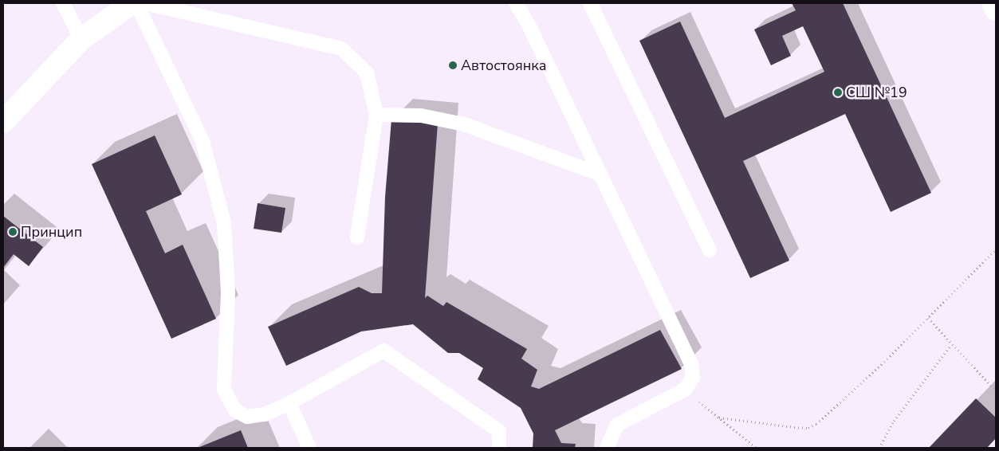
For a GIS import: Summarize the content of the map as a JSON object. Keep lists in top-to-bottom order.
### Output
{
  "places": ["Автостоянка", "СШ №19", "Принцип"]
}
